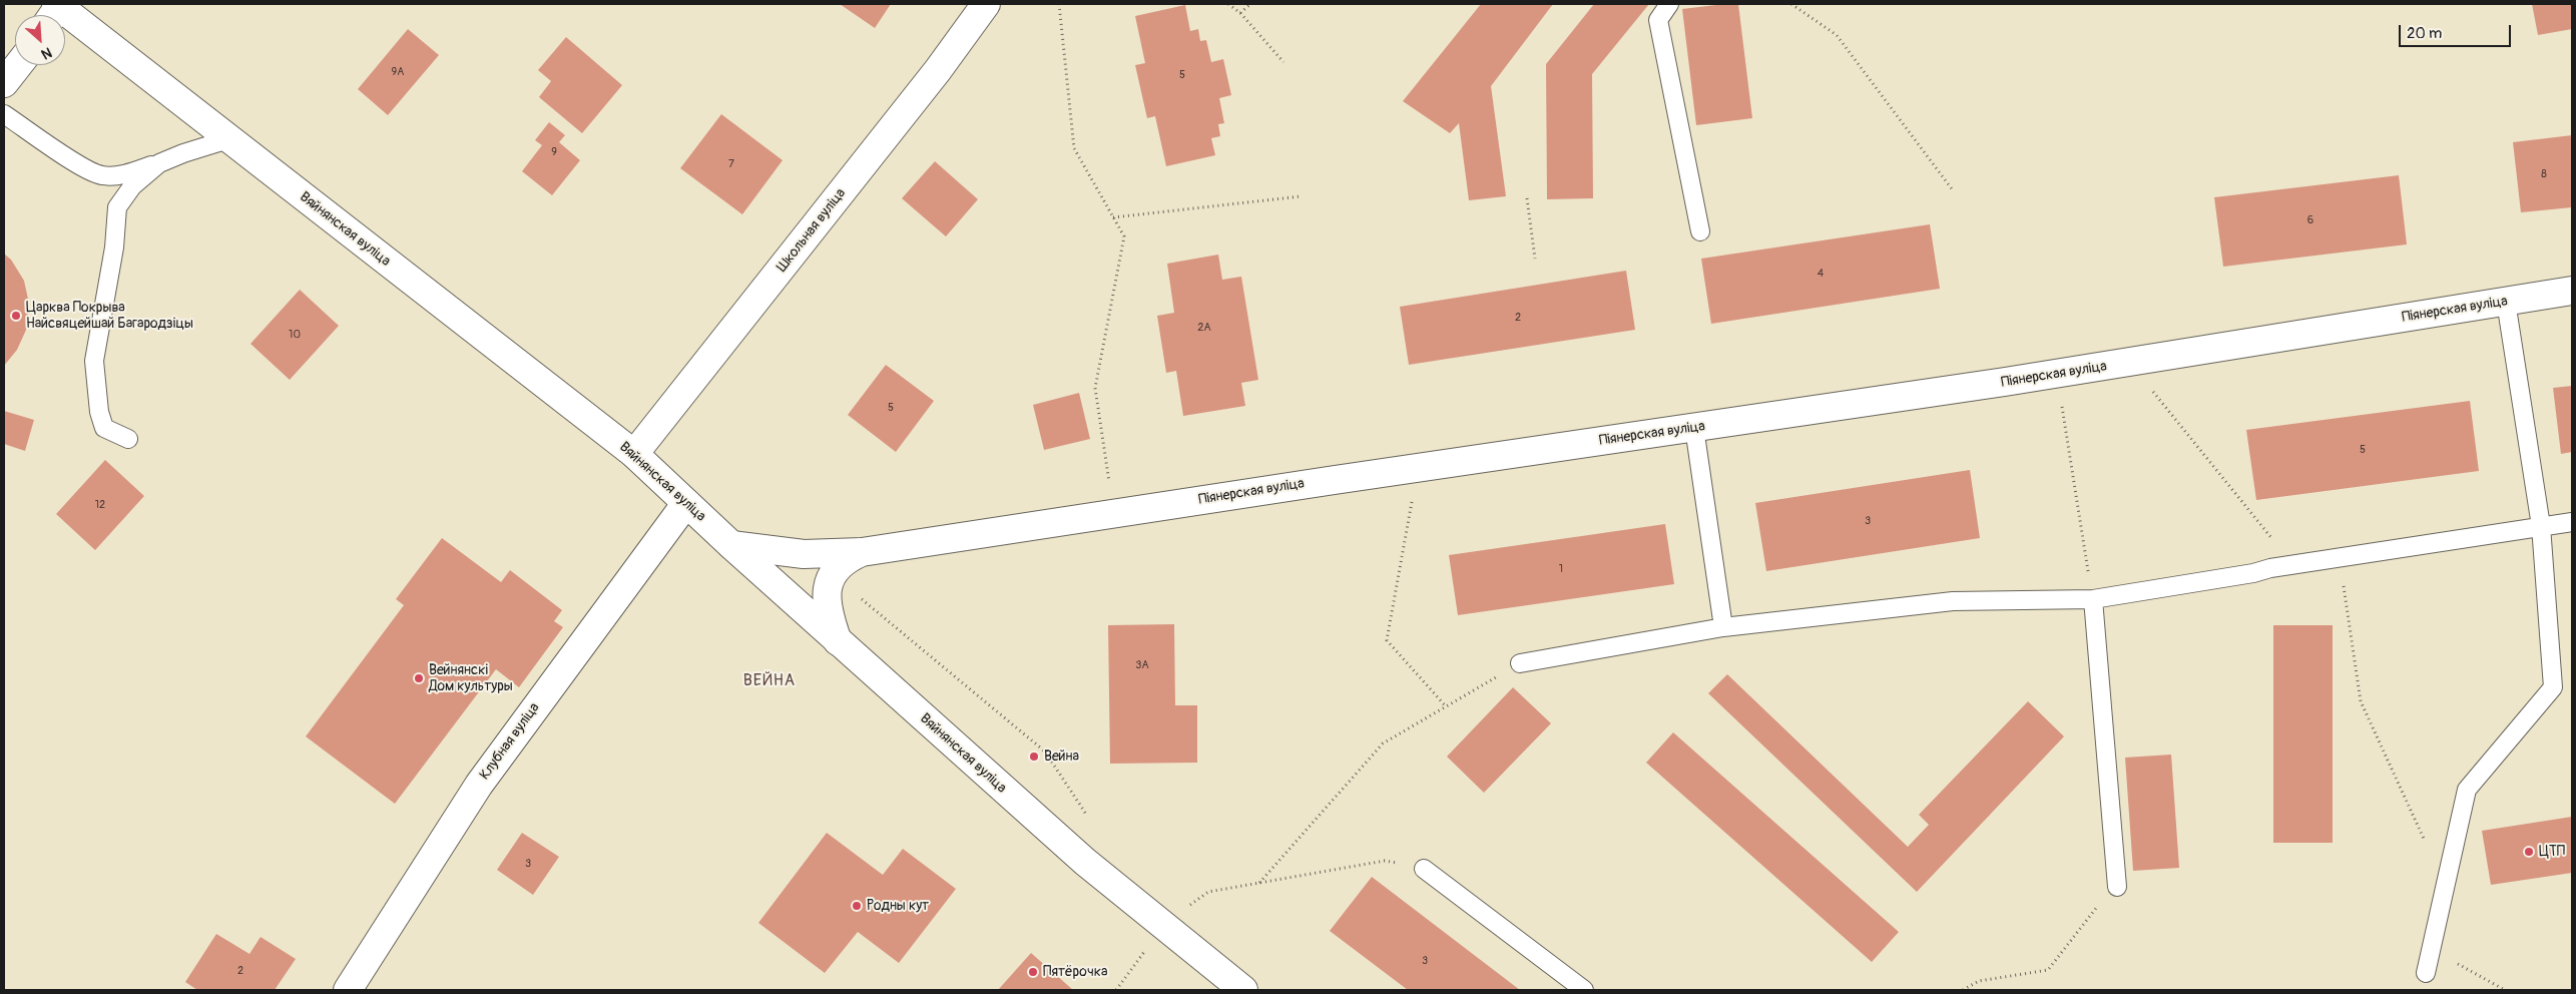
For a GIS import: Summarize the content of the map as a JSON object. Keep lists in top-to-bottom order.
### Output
{
  "streets": {
    "street": [
      "Вяйнянская вуліца",
      "Школьная вуліца",
      "Піянерская вуліца",
      "Клубная вуліца"
    ]
  },
  "crossings": [
    ["Вяйнянская вуліца", "Школьная вуліца"],
    ["Вяйнянская вуліца", "Піянерская вуліца"],
    ["Вяйнянская вуліца", "Клубная вуліца"]
  ],
  "districts": ["ВЕЙНА"],
  "places": [
    "Царква Покрыва Найсвяцейшай Багародзіцы",
    "Вейнянскі Дом культуры",
    "Вейна",
    "ЦТП",
    "Родны кут",
    "Пятёрочка"
  ],
  "house_numbers": [
    "9А",
    "5",
    "9",
    "7",
    "8",
    "6",
    "4",
    "2",
    "2А",
    "10",
    "5",
    "5",
    "12",
    "3",
    "1",
    "3А",
    "3",
    "3",
    "2"
  ],
  "scale_bar": "20 m",
  "north": "bottom right"
}
